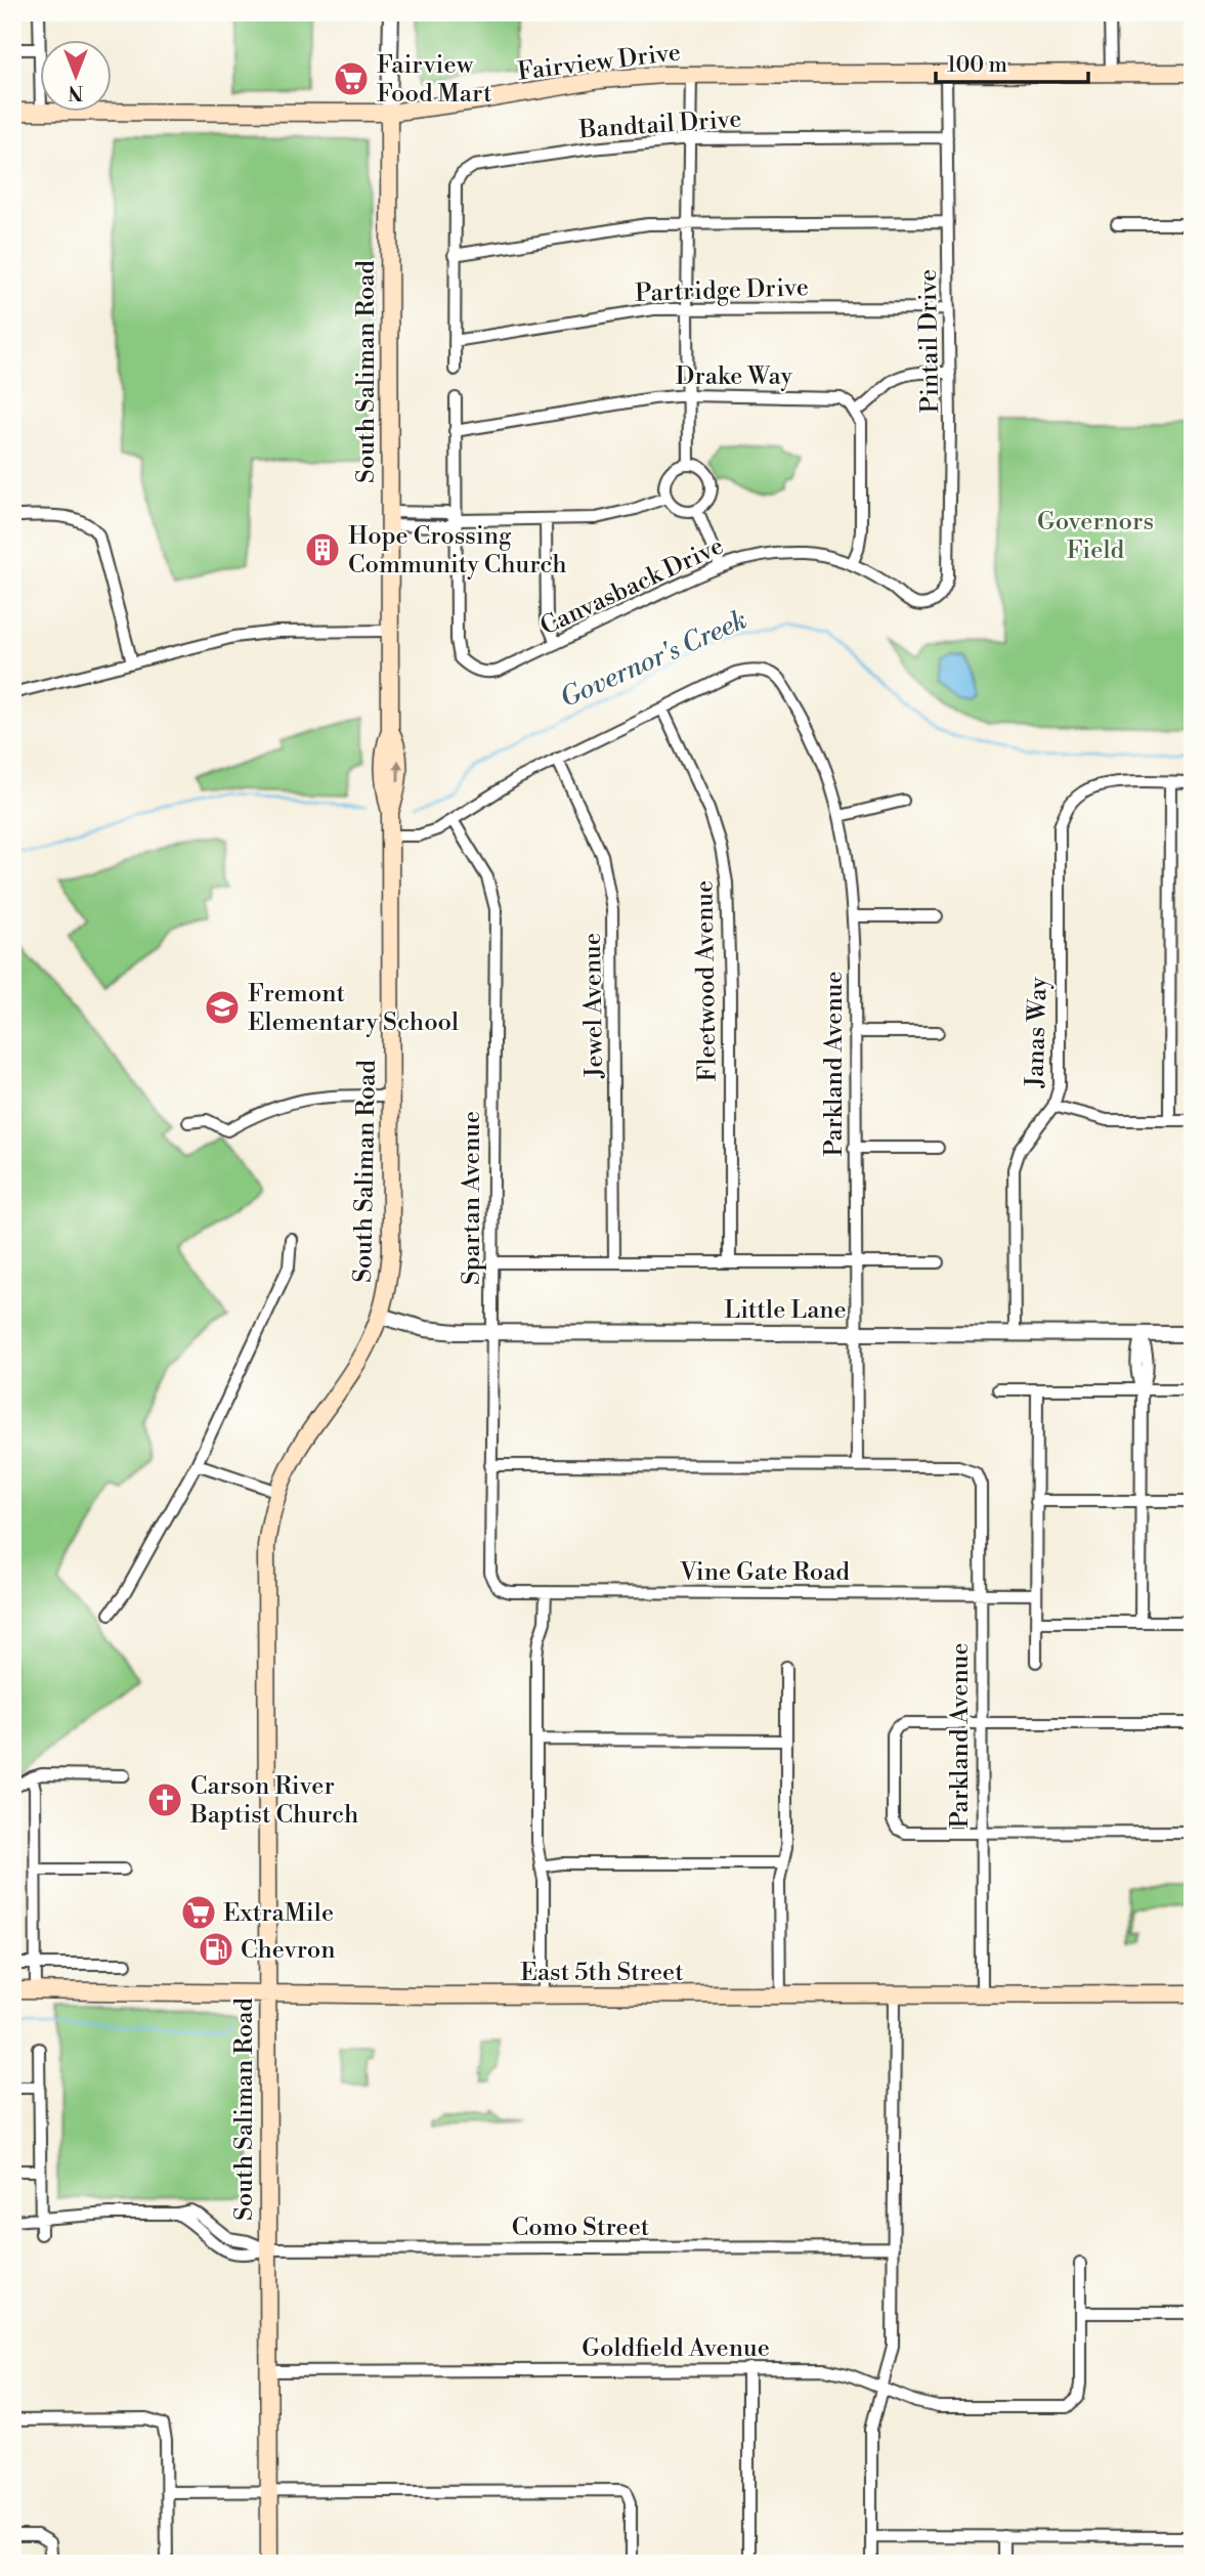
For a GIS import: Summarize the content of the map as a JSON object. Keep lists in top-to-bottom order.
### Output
{
  "streets": {
    "main road": ["Fairview Drive", "South Saliman Road", "East 5th Street"],
    "street": [
      "Bandtail Drive",
      "Partridge Drive",
      "Pintail Drive",
      "Drake Way",
      "Canvasback Drive",
      "Fleetwood Avenue",
      "Jewel Avenue",
      "Janas Way",
      "Parkland Avenue",
      "Spartan Avenue",
      "Little Lane",
      "Vine Gate Road",
      "Como Street",
      "Goldfield Avenue"
    ]
  },
  "crossings": [
    ["Fairview Drive", "Pintail Drive"],
    ["Fairview Drive", "South Saliman Road"],
    ["Bandtail Drive", "Partridge Drive"],
    ["Bandtail Drive", "Pintail Drive"],
    ["Partridge Drive", "Pintail Drive"],
    ["Pintail Drive", "Canvasback Drive"],
    ["South Saliman Road", "Little Lane"],
    ["South Saliman Road", "East 5th Street"],
    ["South Saliman Road", "Como Street"],
    ["South Saliman Road", "Goldfield Avenue"],
    ["Fleetwood Avenue", "Parkland Avenue"],
    ["Janas Way", "Little Lane"],
    ["Parkland Avenue", "Little Lane"],
    ["Parkland Avenue", "Vine Gate Road"],
    ["Parkland Avenue", "East 5th Street"],
    ["Spartan Avenue", "Little Lane"],
    ["Spartan Avenue", "Vine Gate Road"]
  ],
  "water": ["Governor's Creek"],
  "parks": ["Governors Field"],
  "places": {
    "supermarket": ["Fairview Food Mart", "ExtraMile"],
    "building": ["Hope Crossing Community Church"],
    "school or university": ["Fremont Elementary School"],
    "church": ["Carson River Baptist Church"],
    "fuel station": ["Chevron"]
  },
  "scale_bar": "100 m",
  "north": "bottom"
}
